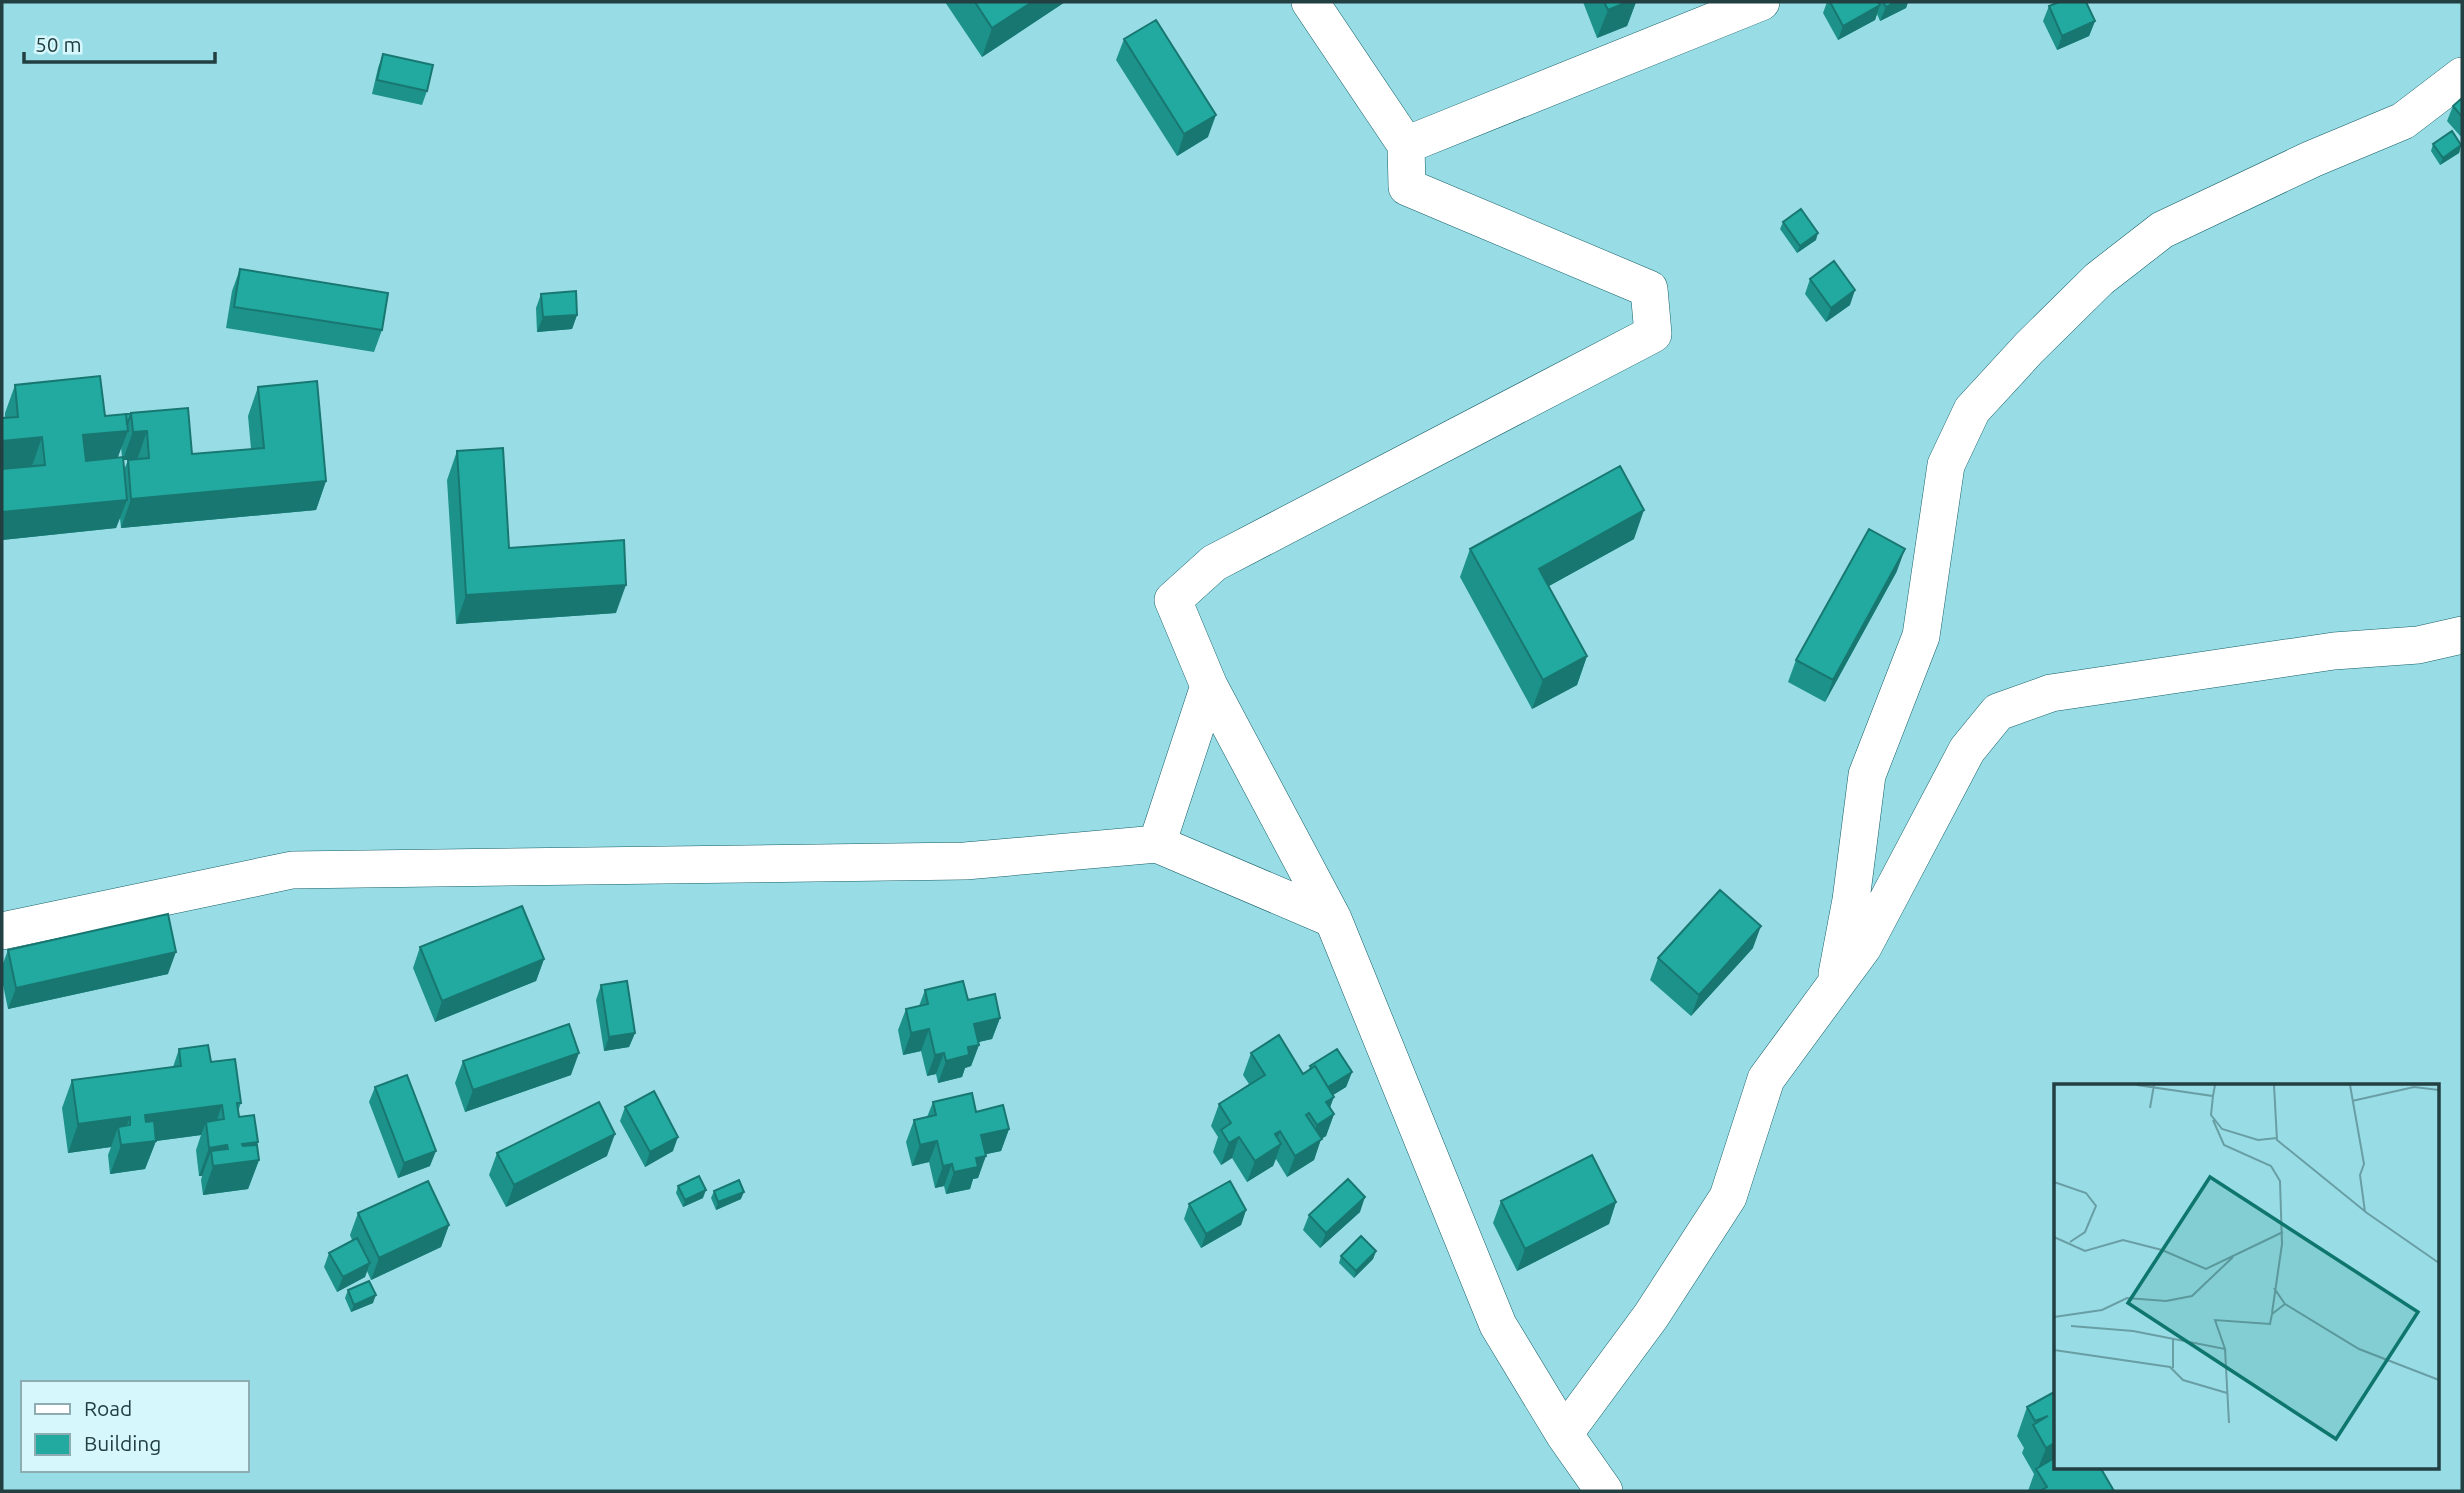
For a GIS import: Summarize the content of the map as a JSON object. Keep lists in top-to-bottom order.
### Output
{
  "legend": ["Road", "Building"],
  "scale_bar": "50 m"
}
